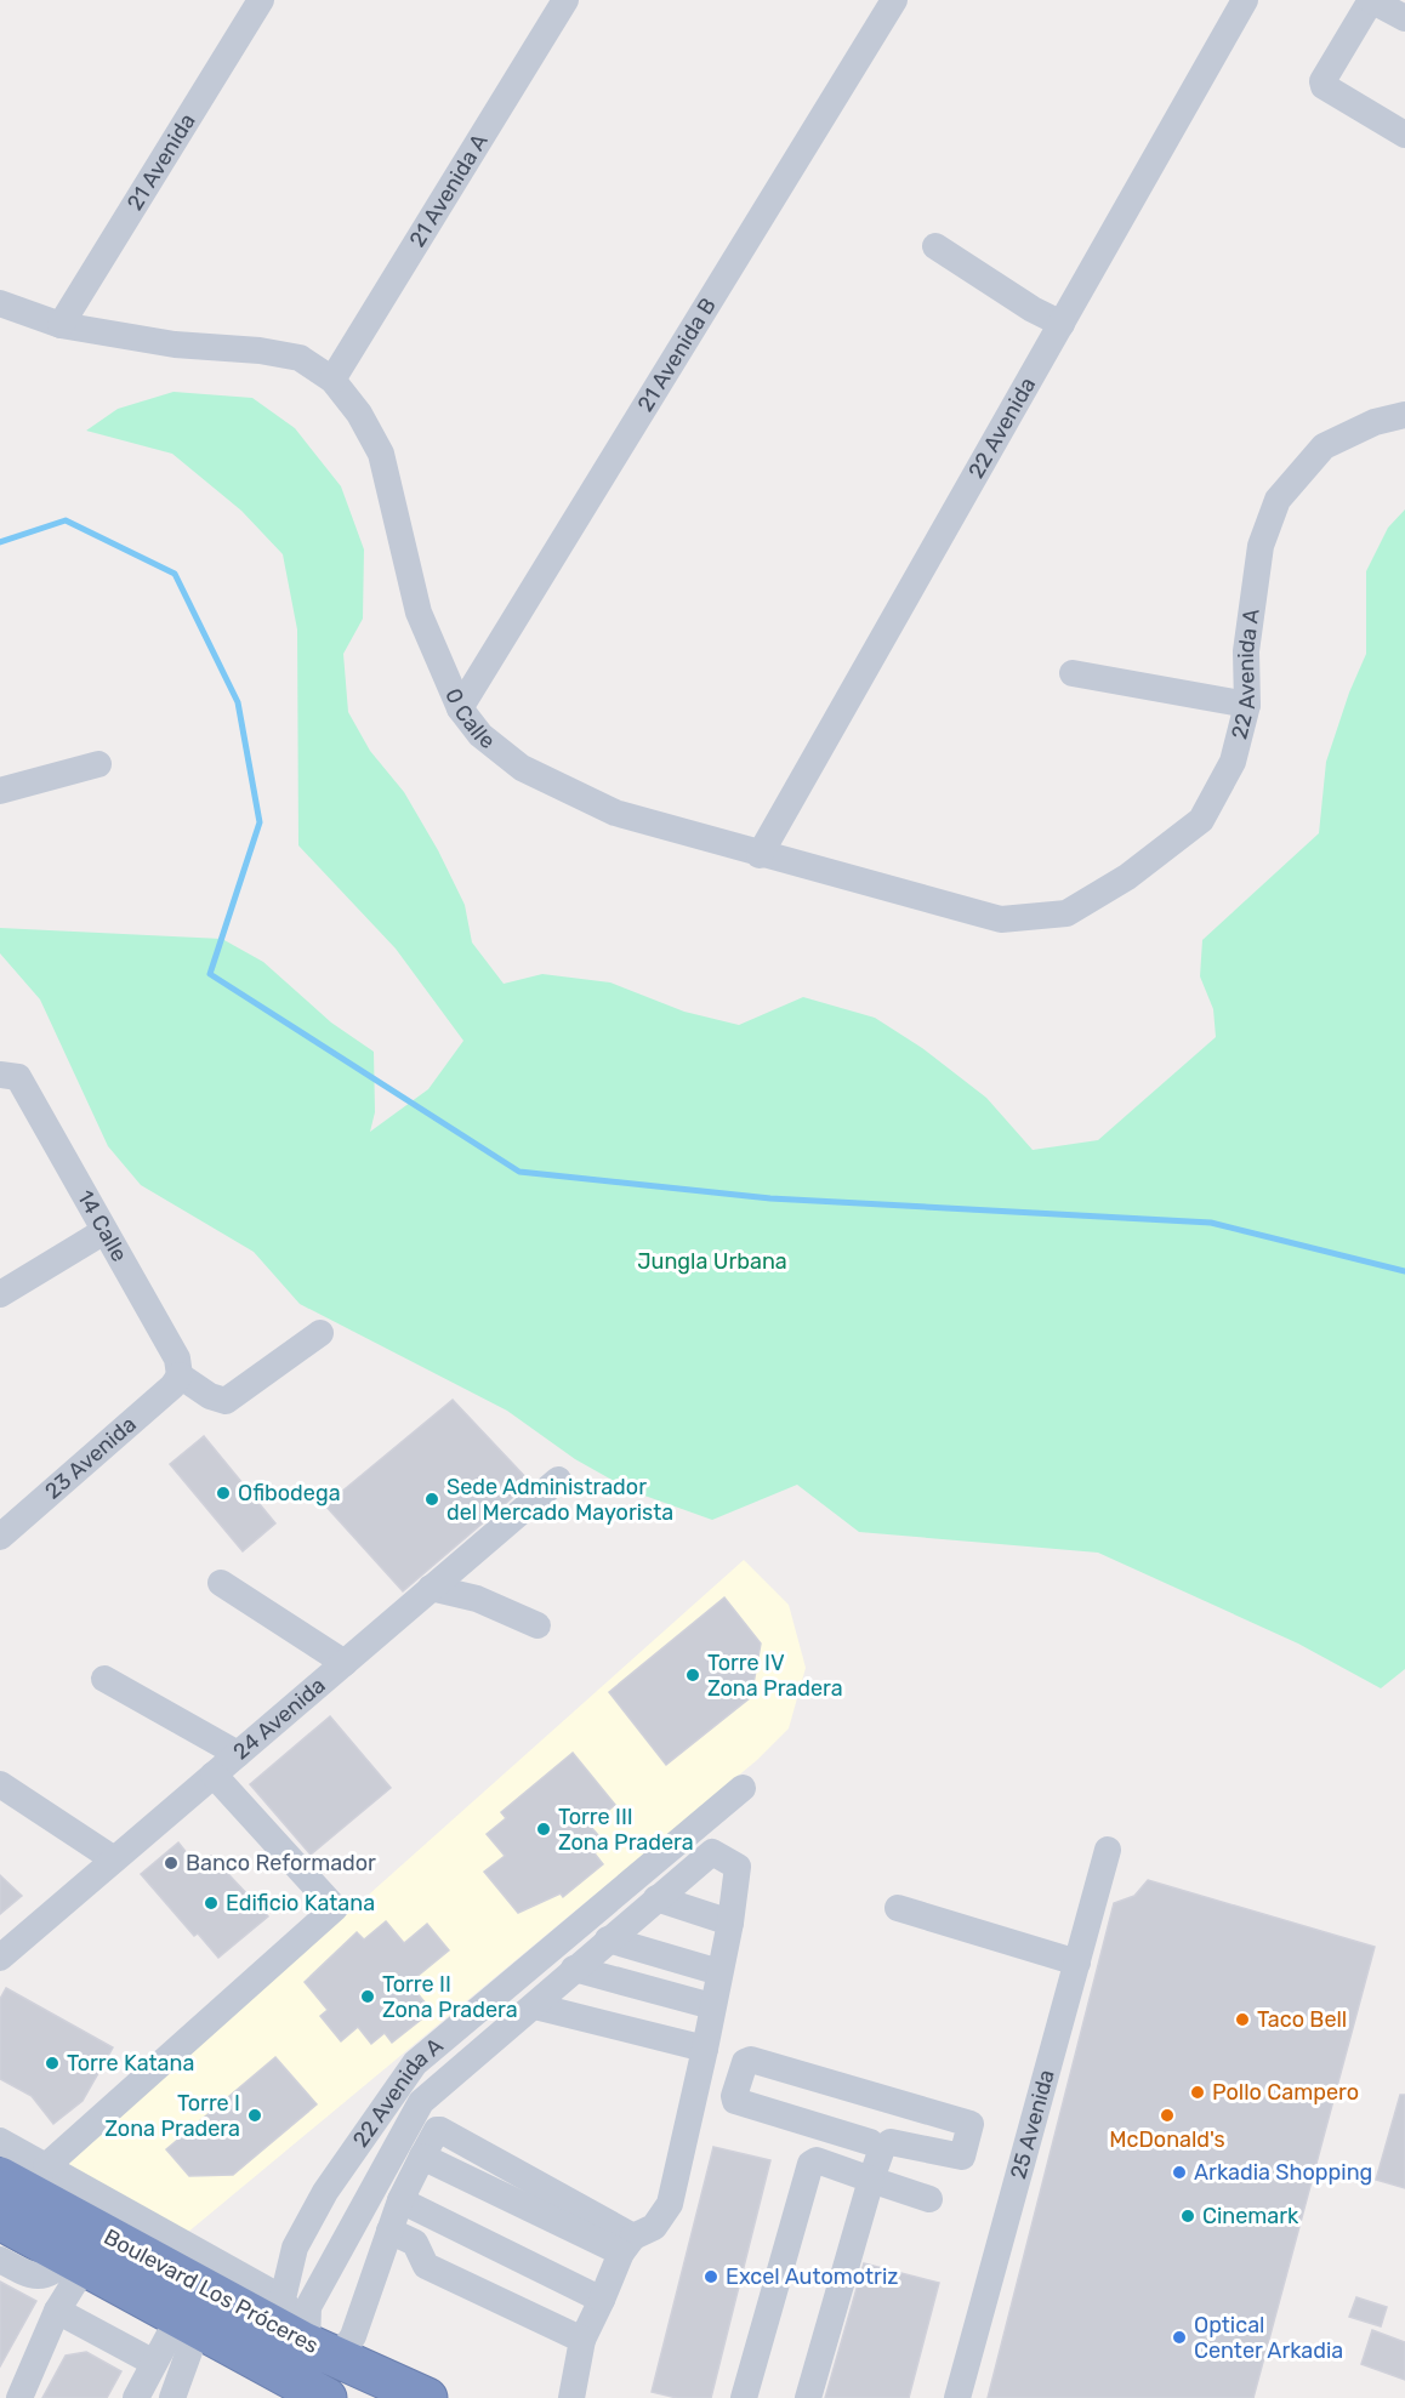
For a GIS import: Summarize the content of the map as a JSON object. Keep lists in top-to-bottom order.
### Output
{
  "streets": {
    "highway": ["Boulevard Los Próceres"],
    "street": [
      "21 Avenida",
      "21 Avenida A",
      "21 Avenida B",
      "22 Avenida",
      "22 Avenida A",
      "0 Calle",
      "14 Calle",
      "23 Avenida",
      "24 Avenida",
      "25 Avenida"
    ]
  },
  "crossings": [
    ["21 Avenida", "0 Calle"],
    ["21 Avenida A", "0 Calle"],
    ["21 Avenida B", "0 Calle"],
    ["22 Avenida", "0 Calle"],
    ["22 Avenida A", "0 Calle"],
    ["14 Calle", "23 Avenida"]
  ],
  "parks": ["Jungla Urbana"],
  "places": [
    "Ofibodega",
    "Sede Administrador del Mercado Mayorista",
    "Torre IV Zona Pradera",
    "Torre III Zona Pradera",
    "Banco Reformador",
    "Edificio Katana",
    "Torre II Zona Pradera",
    "Taco Bell",
    "Torre Katana",
    "Pollo Campero",
    "Torre I Zona Pradera",
    "McDonald's",
    "Arkadia Shopping",
    "Cinemark",
    "Excel Automotriz",
    "Optical Center Arkadia"
  ]
}
